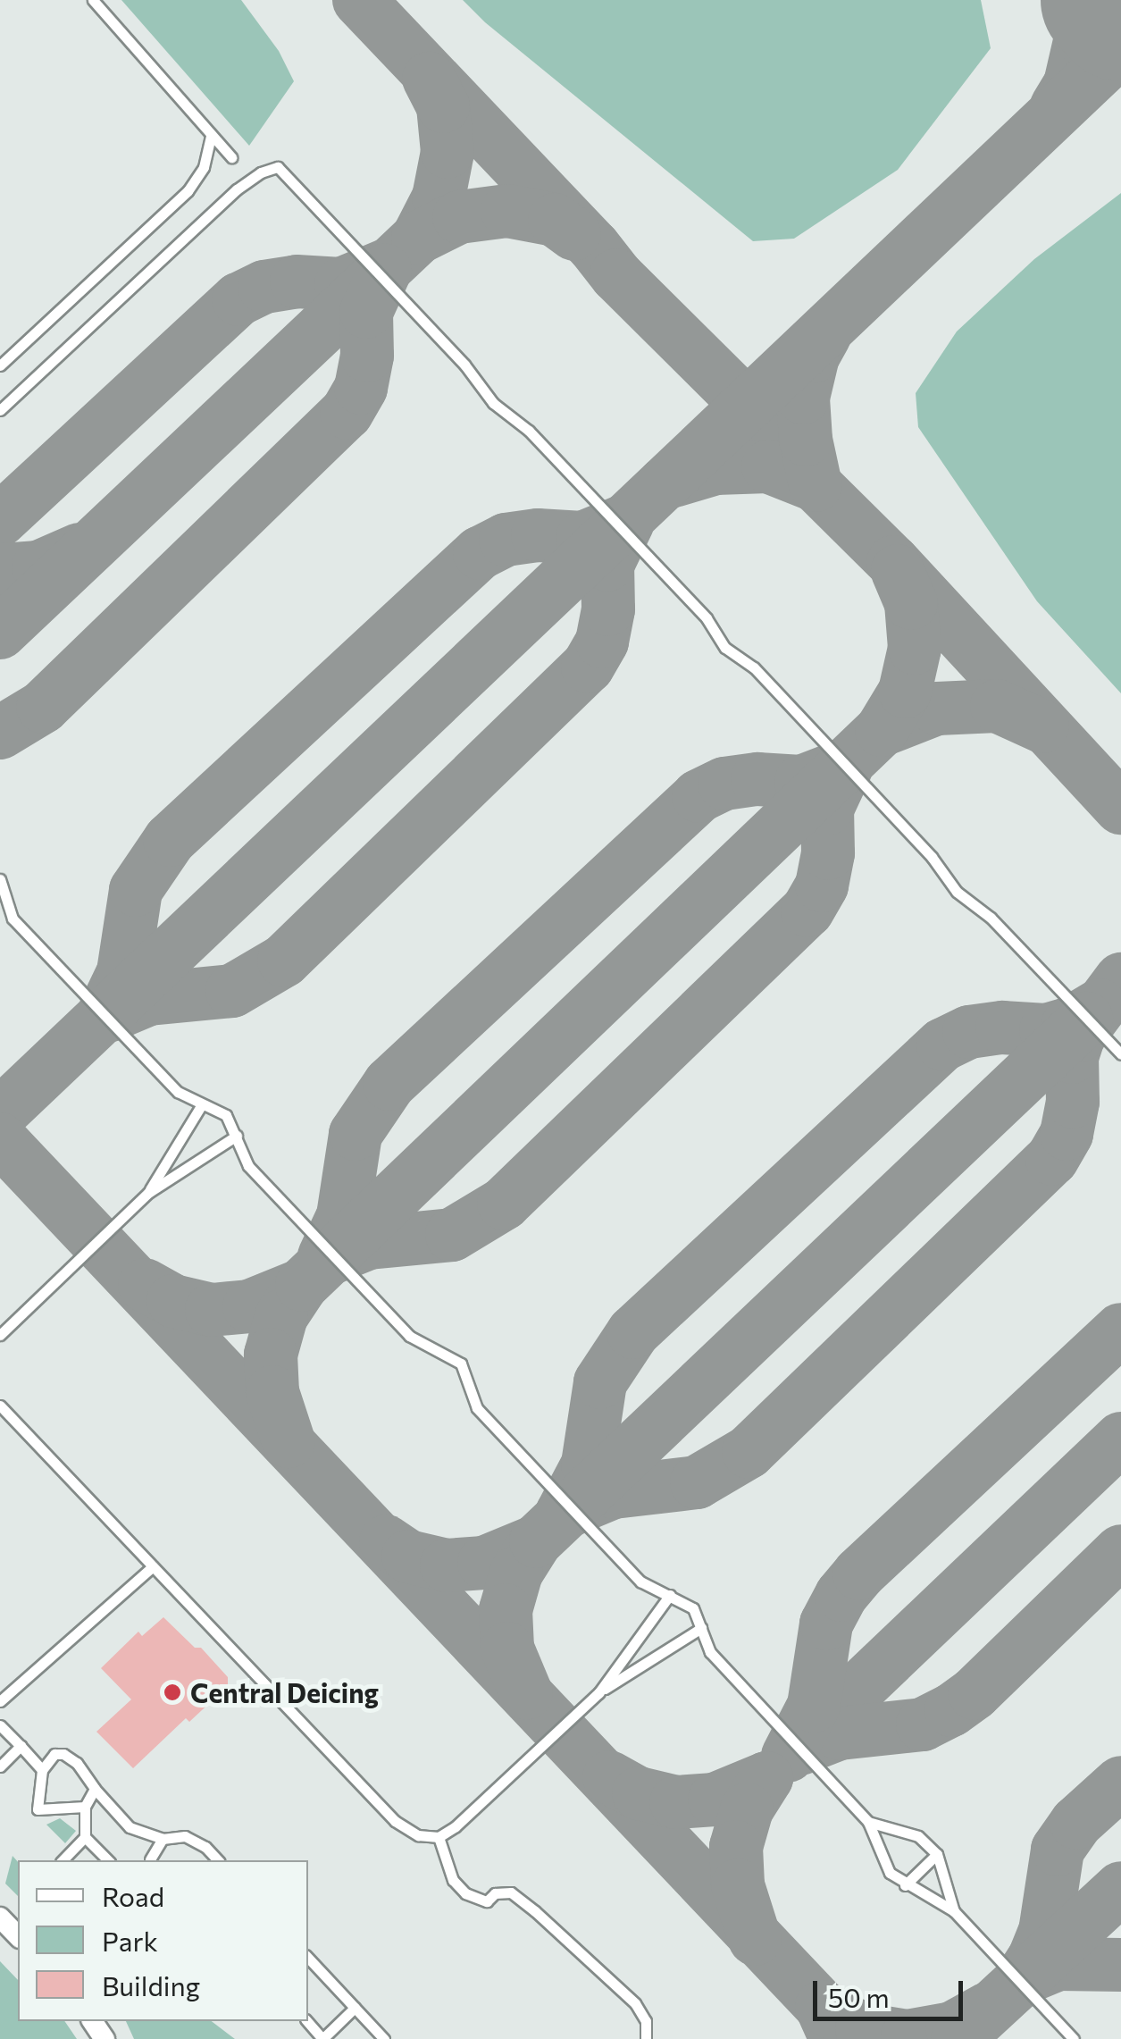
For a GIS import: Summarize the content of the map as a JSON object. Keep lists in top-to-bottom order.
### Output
{
  "places": ["Central Deicing"],
  "legend": ["Road", "Park", "Building"],
  "scale_bar": "50 m"
}
